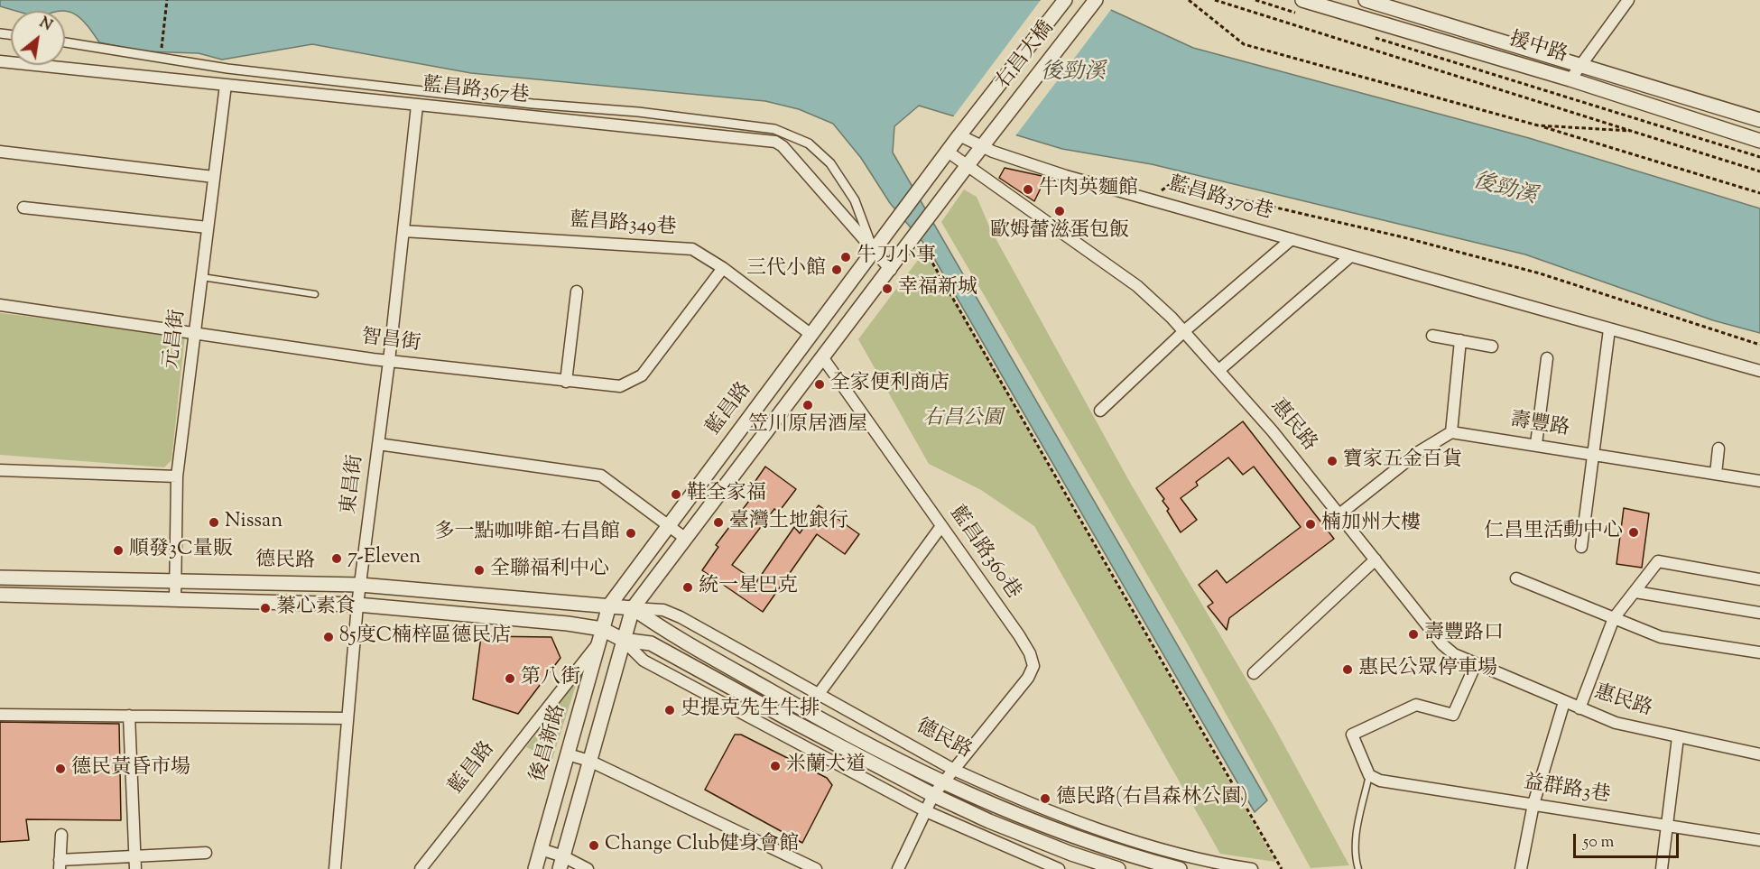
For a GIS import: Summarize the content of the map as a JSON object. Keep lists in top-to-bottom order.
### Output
{
  "streets": {
    "street": [
      "援中路",
      "右昌大橋",
      "藍昌路367巷",
      "藍昌路370巷",
      "藍昌路349巷",
      "元昌街",
      "智昌街",
      "藍昌路",
      "惠民路",
      "壽豐路",
      "東昌街",
      "藍昌路360巷",
      "德民路",
      "後昌新路",
      "益群路3巷"
    ]
  },
  "crossings": [
    ["右昌大橋", "藍昌路370巷"],
    ["藍昌路367巷", "元昌街"],
    ["藍昌路367巷", "藍昌路"],
    ["藍昌路367巷", "東昌街"],
    ["藍昌路349巷", "智昌街"],
    ["藍昌路349巷", "藍昌路"],
    ["藍昌路349巷", "東昌街"],
    ["元昌街", "智昌街"],
    ["元昌街", "德民路"],
    ["智昌街", "東昌街"],
    ["藍昌路", "惠民路"],
    ["藍昌路", "德民路"],
    ["藍昌路", "後昌新路"],
    ["東昌街", "德民路"],
    ["藍昌路360巷", "德民路"],
    ["德民路", "後昌新路"]
  ],
  "water": ["後勁溪"],
  "parks": ["右昌公園"],
  "places": [
    "牛肉英麵館",
    "歐姆蕾滋蛋包飯",
    "牛刀小事",
    "三代小館",
    "幸福新城",
    "全家便利商店",
    "笠川原居酒屋",
    "寶家五金百貨",
    "鞋全家福",
    "Nissan",
    "臺灣土地銀行",
    "楠加州大樓",
    "仁昌里活動中心",
    "多一點咖啡館-右昌館",
    "順發3C量販",
    "7-Eleven",
    "全聯福利中心",
    "統一星巴克",
    "蓁心素食",
    "壽豐路口",
    "85度C楠梓區德民店",
    "惠民公眾停車場",
    "第八街",
    "史提克先生牛排",
    "米蘭大道",
    "德民黃昏市場",
    "德民路(右昌森林公園)",
    "Change Club健身會館"
  ],
  "scale_bar": "50 m",
  "north": "top right"
}
